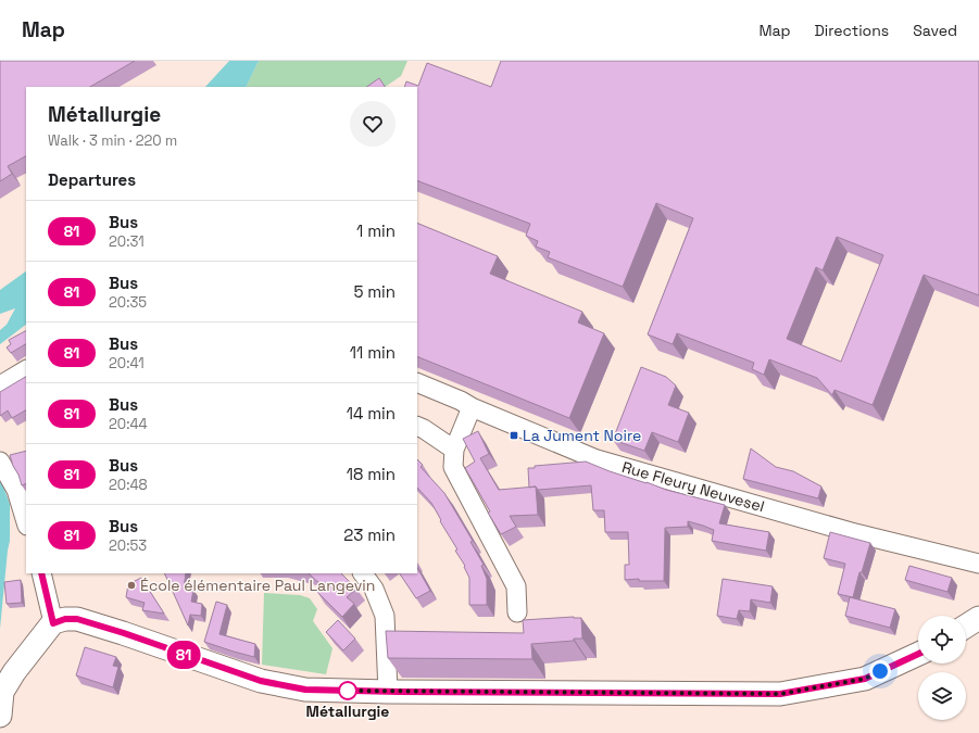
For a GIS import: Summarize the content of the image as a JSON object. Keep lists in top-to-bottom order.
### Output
{
  "streets": {
    "street": ["Rue Fleury Neuvesel"]
  },
  "places": {
    "transit": ["La Jument Noire"],
    "other": ["École élémentaire Paul Langevin", "Métallurgie"]
  },
  "lines": ["bus line 81"],
  "page": {
    "header": "Map",
    "nav": ["Map", "Directions", "Saved"],
    "on_map": "81",
    "heading": [
      ["Métallurgie", "Walk · 3 min · 220 m"],
      "Departures"
    ],
    "list": [
      {
        "mark": "81",
        "name": "Bus",
        "note": "20:31",
        "value": "1 min"
      },
      {
        "mark": "81",
        "name": "Bus",
        "note": "20:35",
        "value": "5 min"
      },
      {
        "mark": "81",
        "name": "Bus",
        "note": "20:41",
        "value": "11 min"
      },
      {
        "mark": "81",
        "name": "Bus",
        "note": "20:44",
        "value": "14 min"
      },
      {
        "mark": "81",
        "name": "Bus",
        "note": "20:48",
        "value": "18 min"
      },
      {
        "mark": "81",
        "name": "Bus",
        "note": "20:53",
        "value": "23 min"
      }
    ]
  }
}
